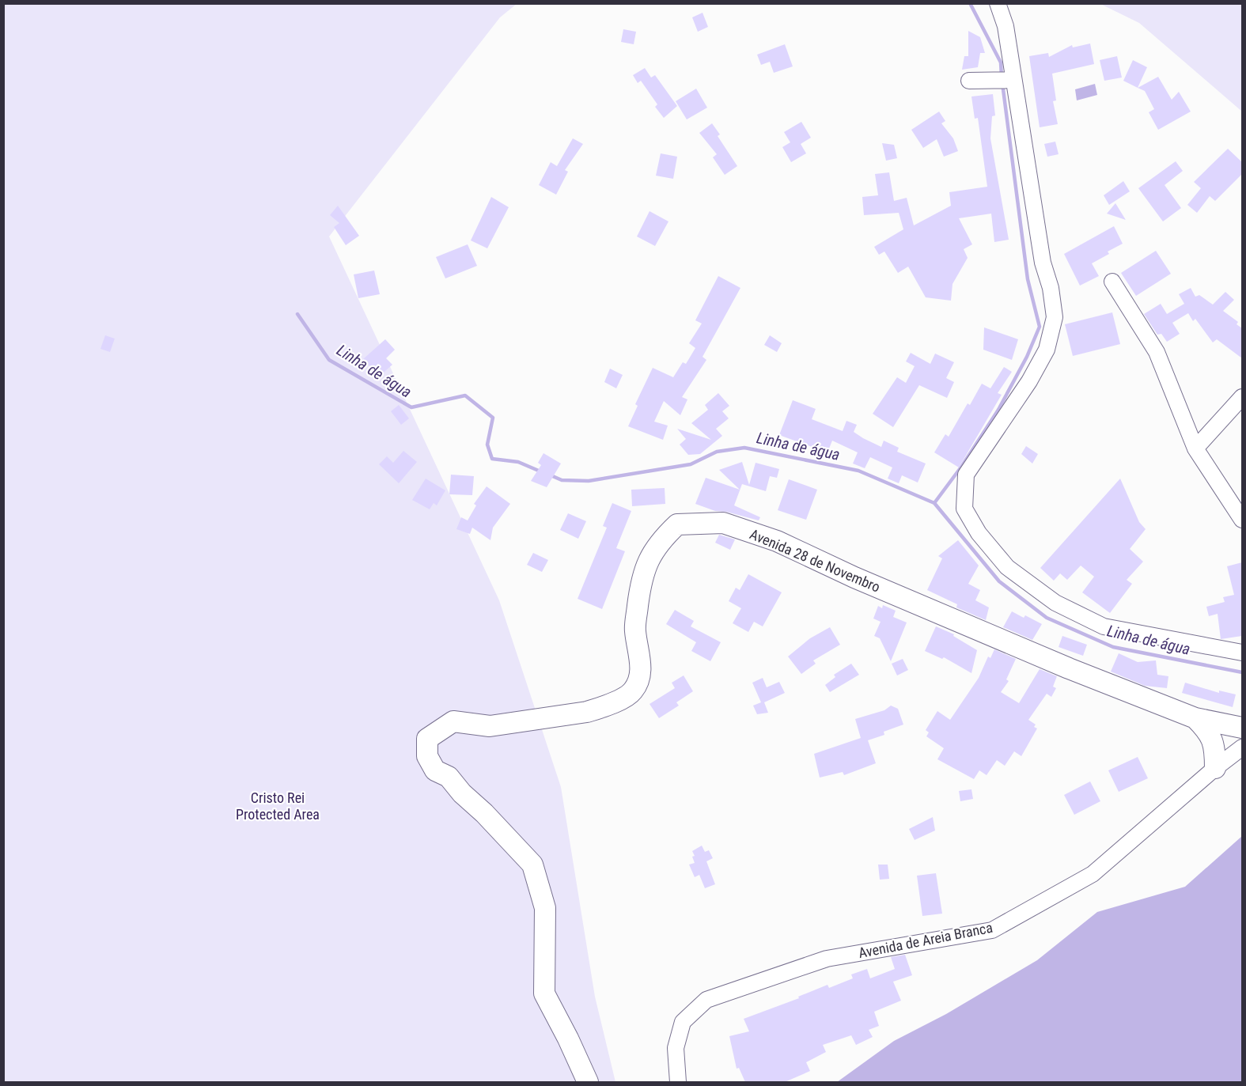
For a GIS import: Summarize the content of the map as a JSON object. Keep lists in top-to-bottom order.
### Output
{
  "streets": {
    "main road": ["Avenida 28 de Novembro"],
    "street": ["Avenida de Areia Branca"]
  },
  "water": ["Linha de água"],
  "parks": ["Cristo Rei Protected Area"]
}
